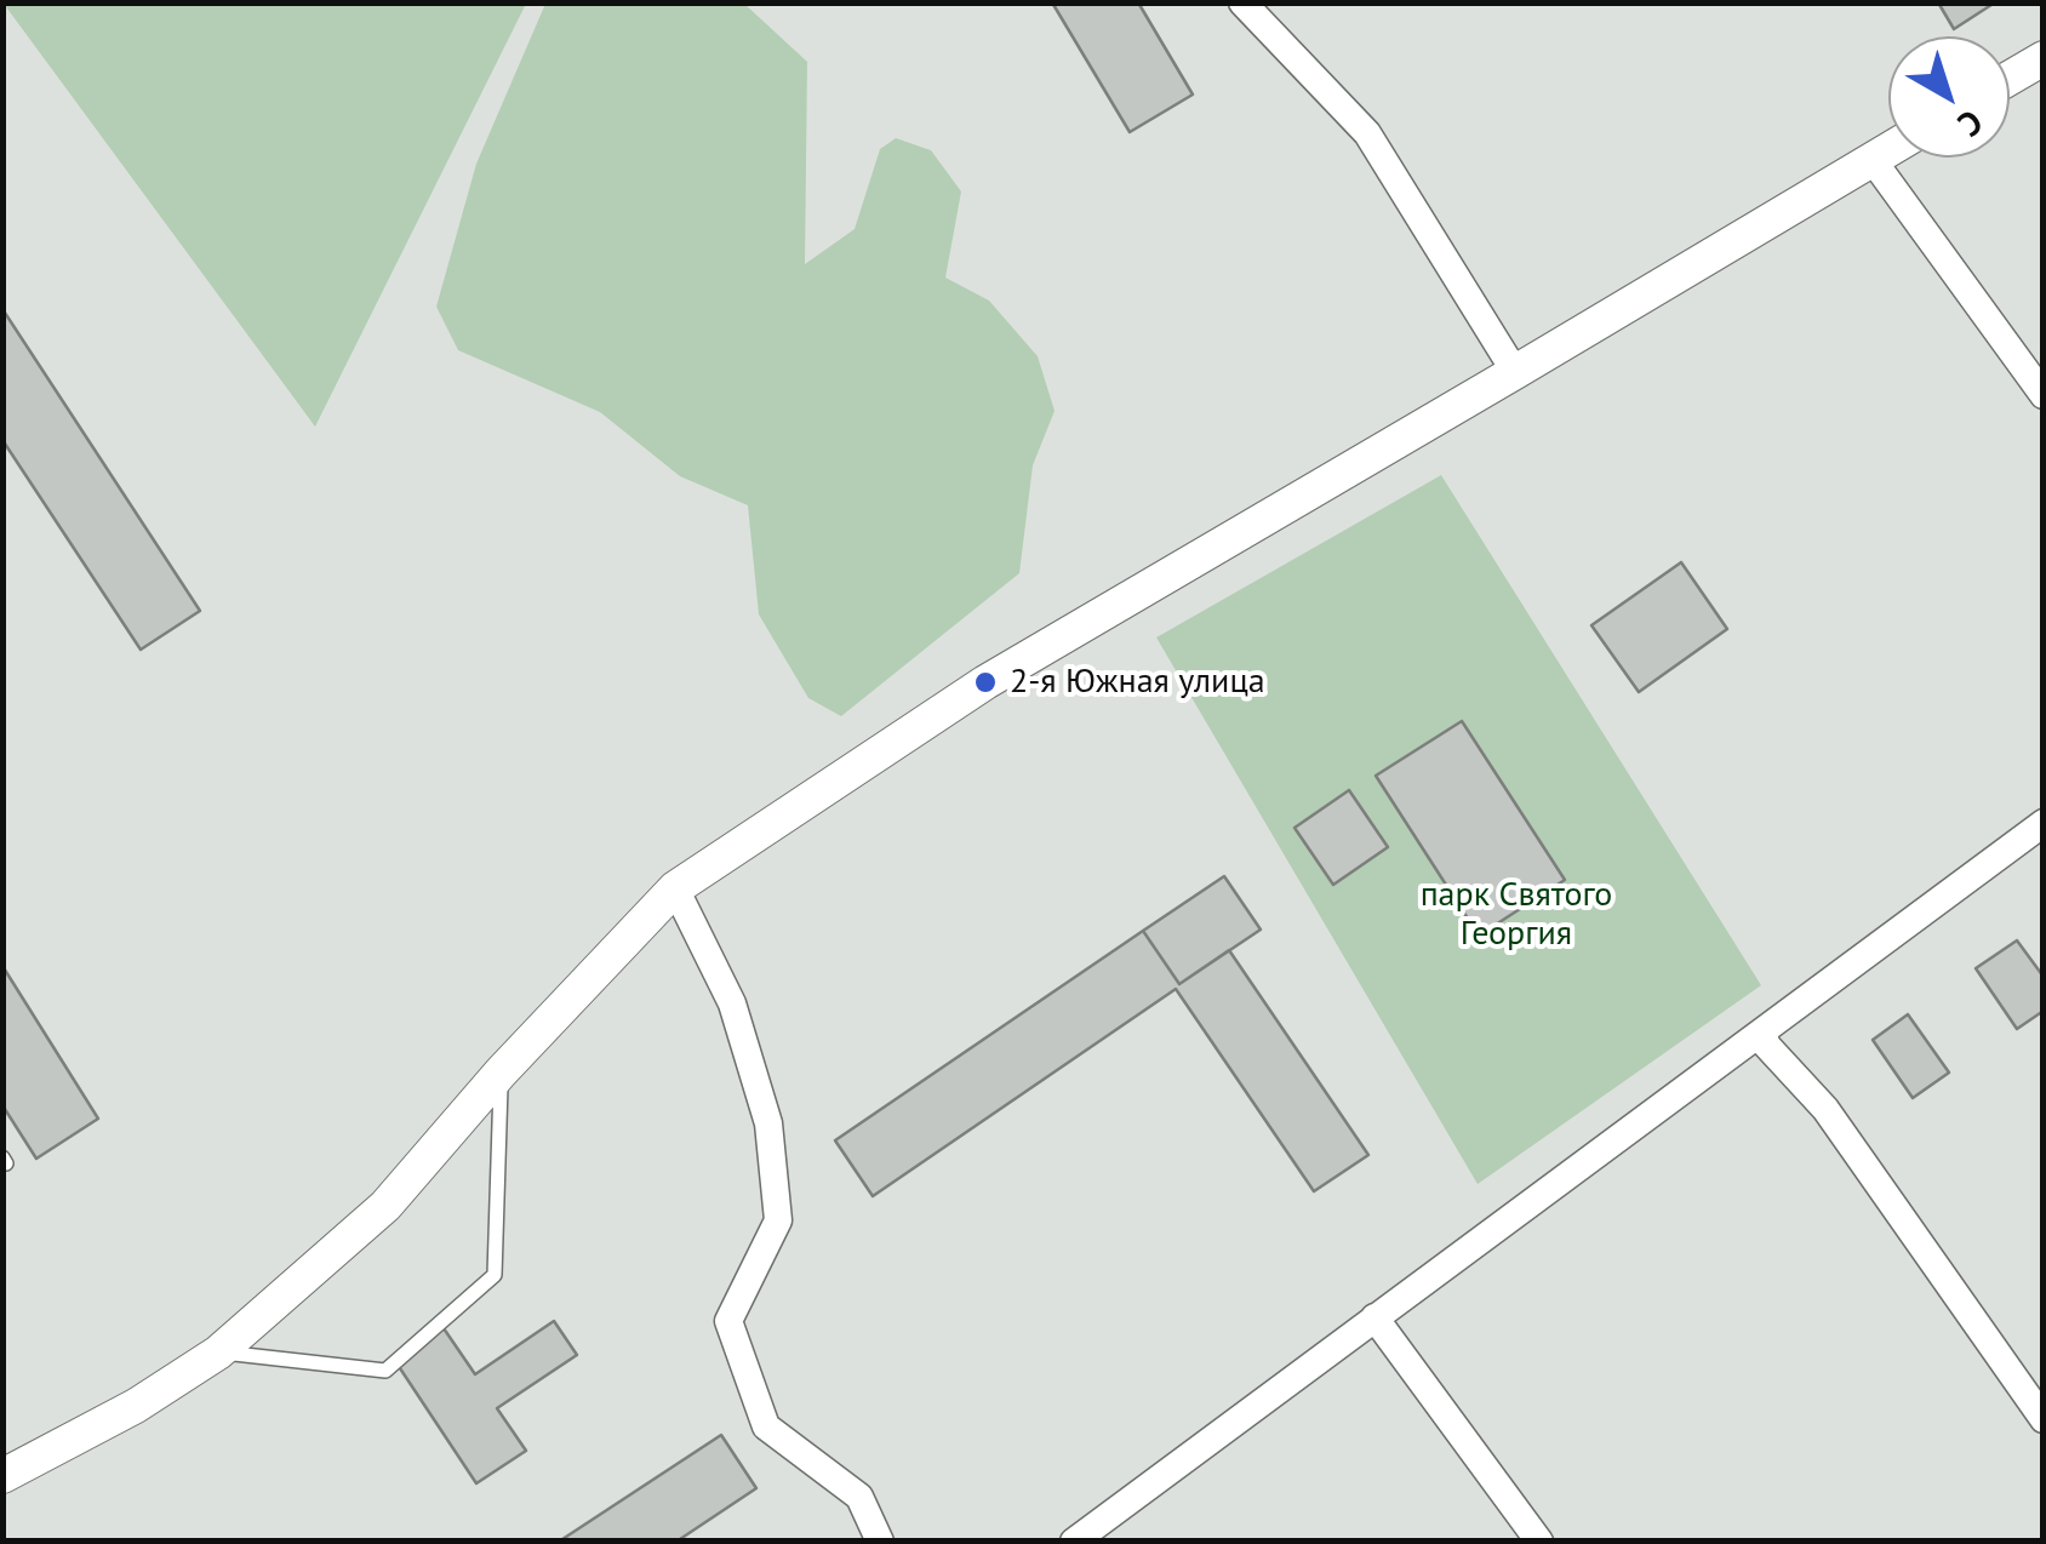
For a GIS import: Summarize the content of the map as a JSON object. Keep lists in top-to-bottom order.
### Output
{
  "parks": ["парк Святого Георгия"],
  "places": ["2-я Южная улица"],
  "north": "bottom right"
}
